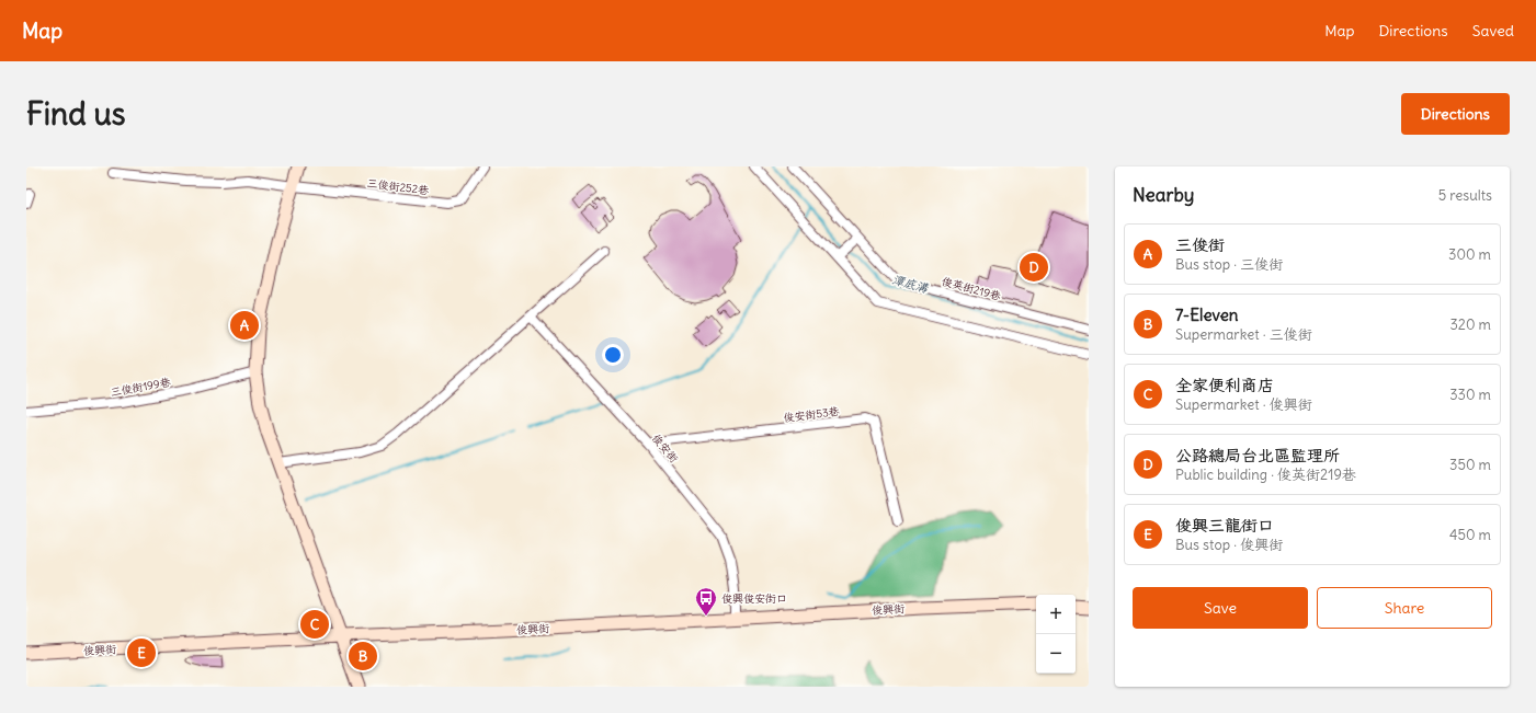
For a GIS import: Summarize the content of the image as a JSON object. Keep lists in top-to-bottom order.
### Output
{
  "streets": {
    "street": [
      "三俊街252巷",
      "俊英街219巷",
      "三俊街199巷",
      "俊安街53巷",
      "俊安街",
      "俊興街"
    ]
  },
  "crossings": [
    ["俊安街53巷", "俊安街"],
    ["俊安街", "俊興街"]
  ],
  "water": ["潭底溝"],
  "places": {
    "bus stop": ["俊興俊安街口"]
  },
  "page": {
    "header": "Map",
    "nav": ["Map", "Directions", "Saved"],
    "buttons": [
      "Directions",
      ["Save", "Share"]
    ],
    "title": "Find us",
    "heading": ["Nearby", "5 results"],
    "list": [
      {
        "mark": "A",
        "name": "三俊街",
        "note": "Bus stop · 三俊街",
        "value": "300 m"
      },
      {
        "mark": "B",
        "name": "7-Eleven",
        "note": "Supermarket · 三俊街",
        "value": "320 m"
      },
      {
        "mark": "C",
        "name": "全家便利商店",
        "note": "Supermarket · 俊興街",
        "value": "330 m"
      },
      {
        "mark": "D",
        "name": "公路總局台北區監理所",
        "note": "Public building · 俊英街219巷",
        "value": "350 m"
      },
      {
        "mark": "E",
        "name": "俊興三龍街口",
        "note": "Bus stop · 俊興街",
        "value": "450 m"
      }
    ],
    "pins": [
      "D",
      "A",
      "C",
      "E",
      "B"
    ],
    "map_buttons": ["+", "−"]
  }
}
